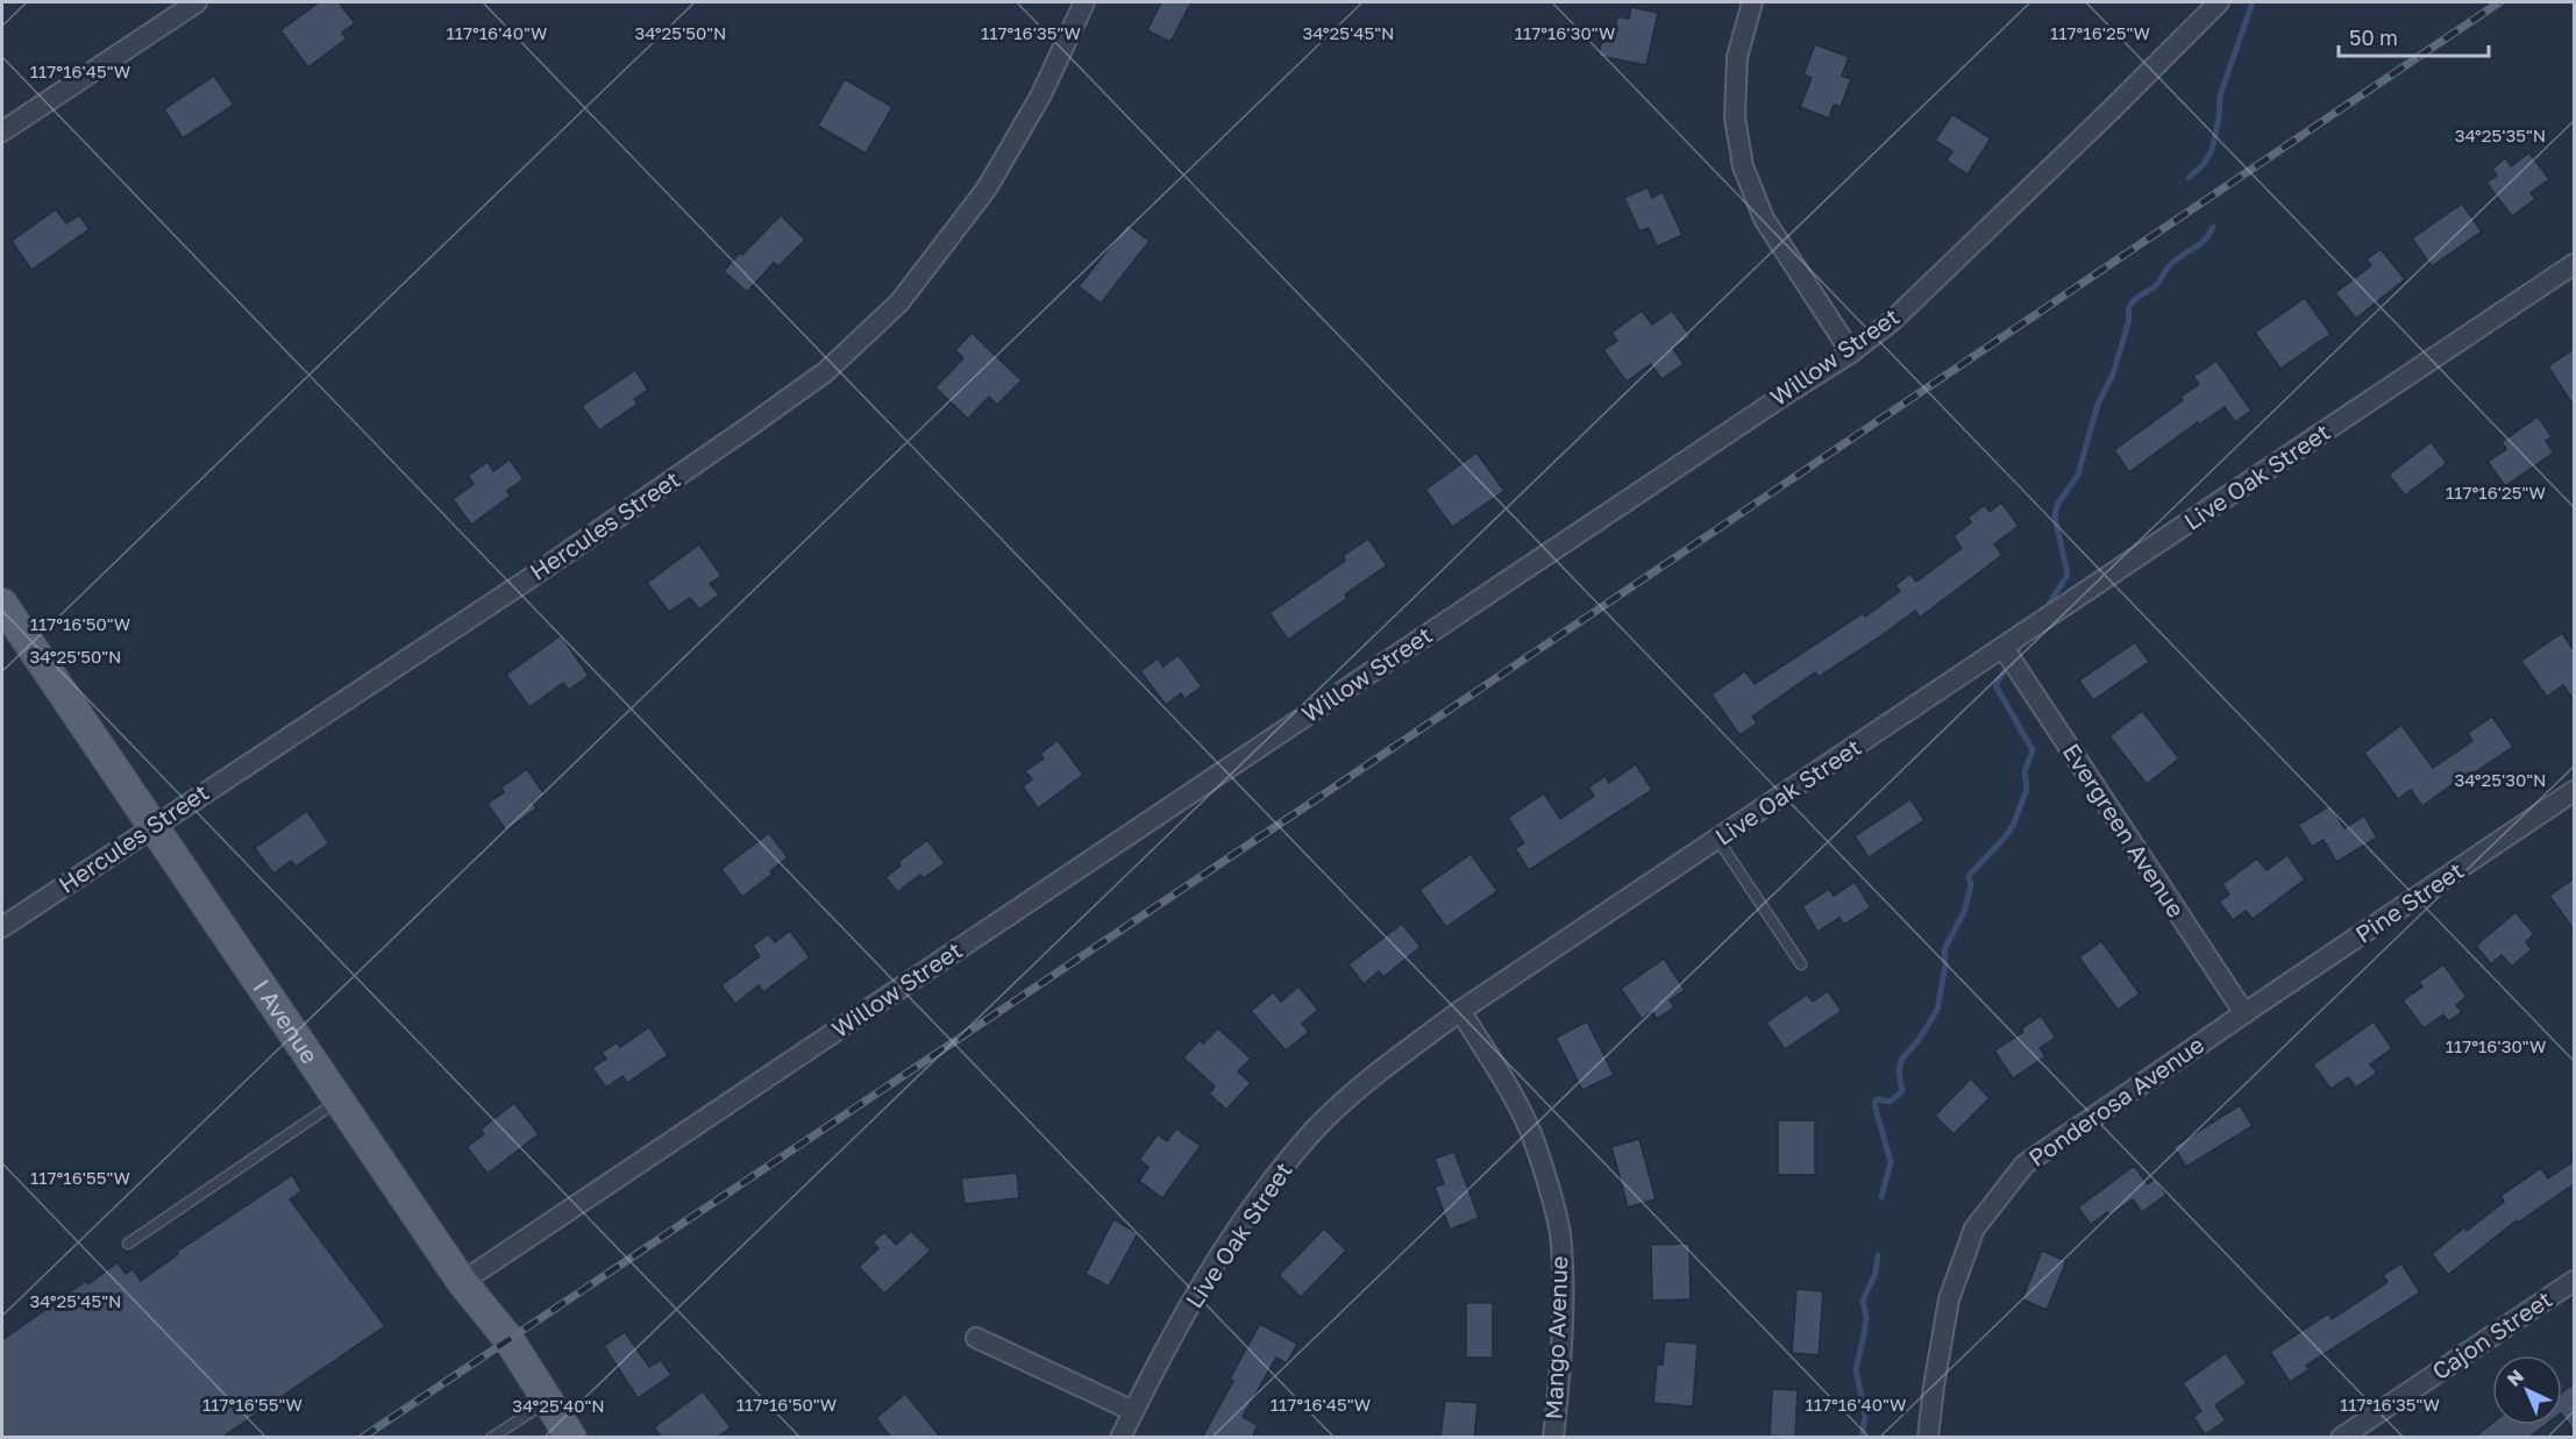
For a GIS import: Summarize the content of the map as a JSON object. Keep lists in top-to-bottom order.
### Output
{
  "streets": {
    "main road": ["I Avenue"],
    "street": [
      "Willow Street",
      "Live Oak Street",
      "Hercules Street",
      "Evergreen Avenue",
      "Pine Street",
      "Ponderosa Avenue",
      "Cajon Street",
      "Mango Avenue"
    ]
  },
  "crossings": [
    ["Willow Street", "I Avenue"],
    ["Live Oak Street", "Evergreen Avenue"],
    ["Live Oak Street", "Mango Avenue"],
    ["Hercules Street", "I Avenue"],
    ["Evergreen Avenue", "Pine Street"],
    ["Evergreen Avenue", "Ponderosa Avenue"],
    ["Pine Street", "Ponderosa Avenue"]
  ],
  "scale_bar": "50 m",
  "north": "top left",
  "coordinates": [
    "34°25'50\"N",
    "34°25'45\"N",
    "117°16'40\"W",
    "117°16'35\"W",
    "117°16'30\"W",
    "117°16'25\"W",
    "117°16'45\"W",
    "34°25'35\"N",
    "117°16'50\"W",
    "34°25'30\"N",
    "117°16'55\"W",
    "34°25'40\"N"
  ]
}
